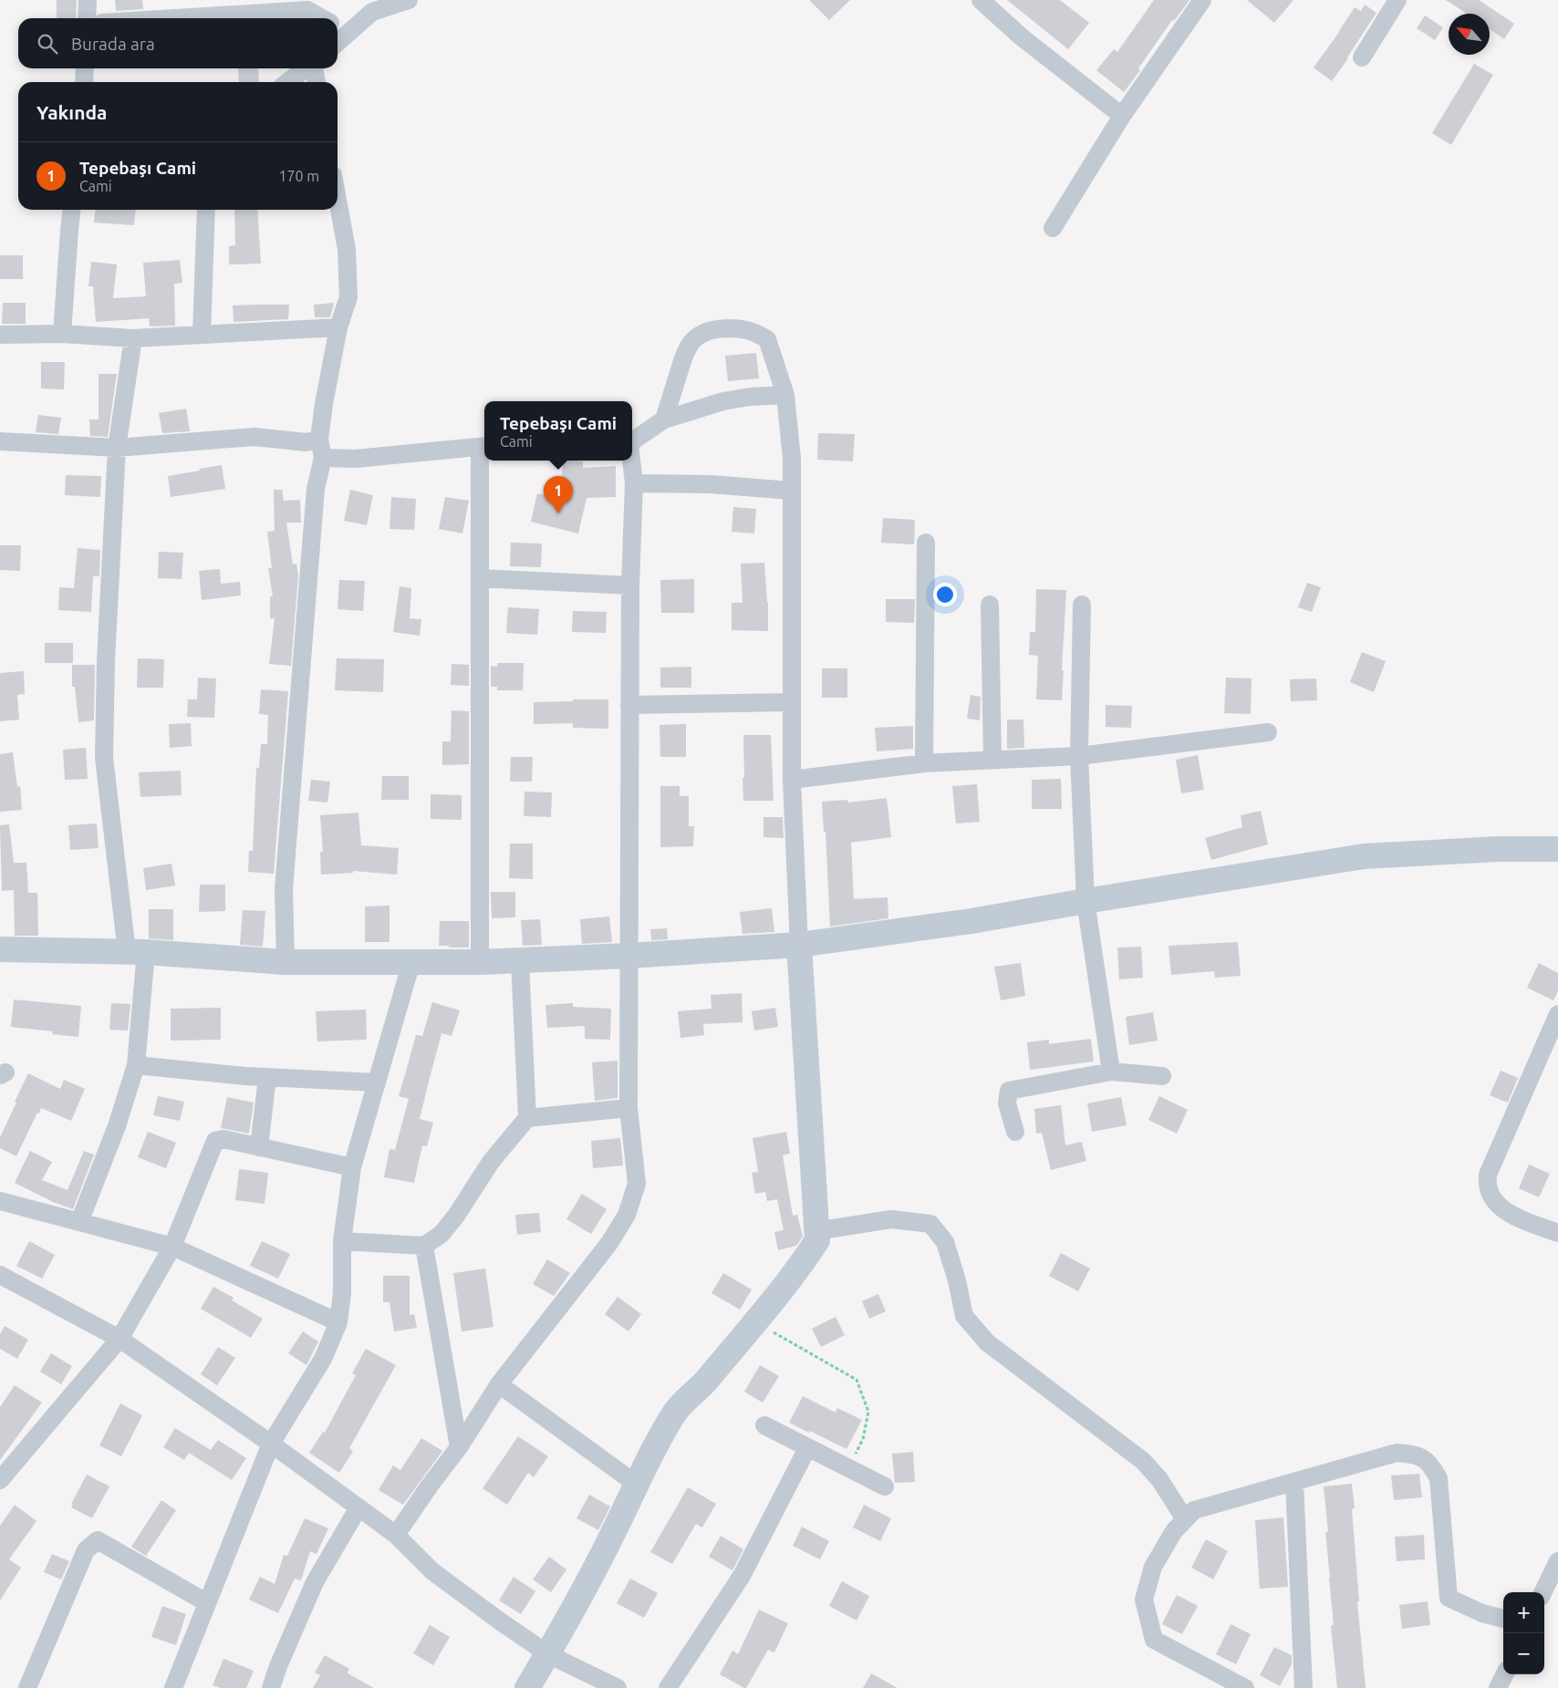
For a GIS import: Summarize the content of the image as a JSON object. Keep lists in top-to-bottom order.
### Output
{
  "north": "top left",
  "page": {
    "search": "Burada ara",
    "heading": "Yakında",
    "list": [
      {
        "mark": "1",
        "name": "Tepebaşı Cami",
        "note": "Cami",
        "value": "170 m"
      }
    ],
    "popup": ["Tepebaşı Cami", "Cami"],
    "pins": "1",
    "map_buttons": ["+", "−"]
  }
}
